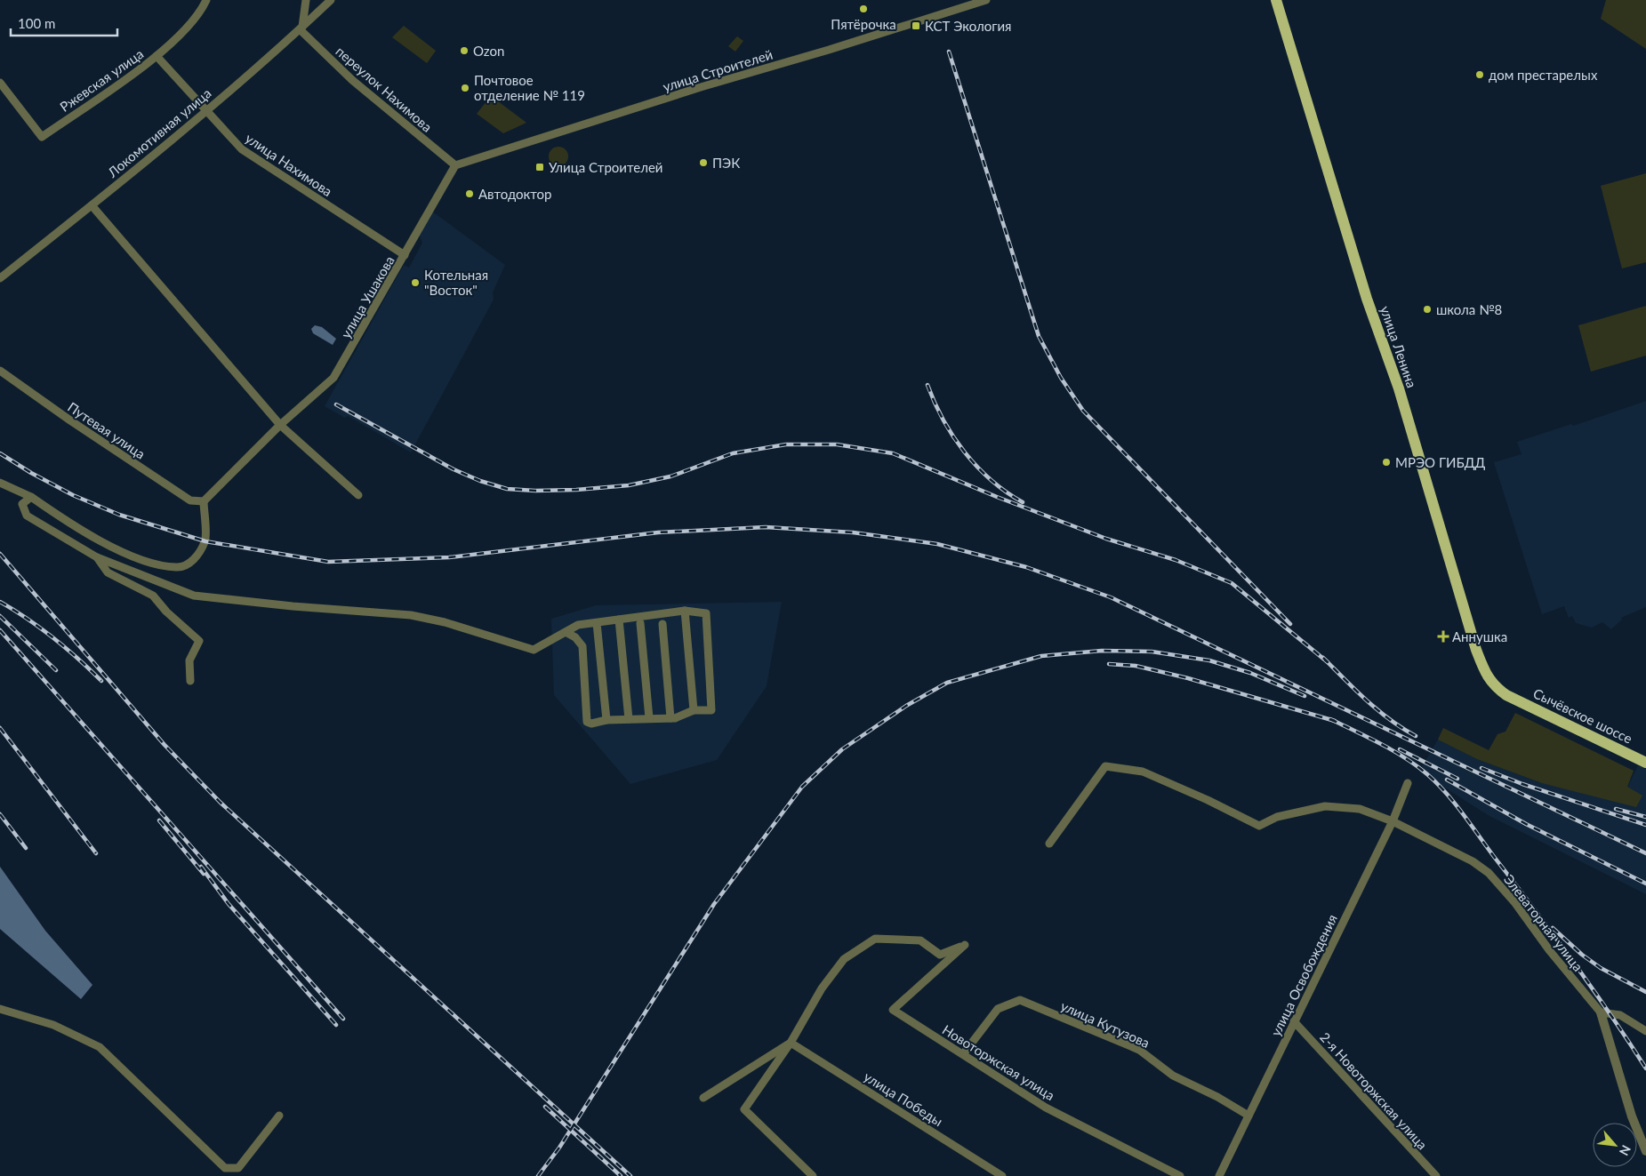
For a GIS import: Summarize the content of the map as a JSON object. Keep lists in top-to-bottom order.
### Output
{
  "streets": {
    "main road": ["улица Ленина", "Сычёвское шоссе"],
    "street": [
      "улица Строителей",
      "Ржевская улица",
      "переулок Нахимова",
      "Локомотивная улица",
      "улица Нахимова",
      "улица Ушакова",
      "Путевая улица",
      "Элеваторная улица",
      "улица Освобождения",
      "улица Кутузова",
      "Новоторжская улица",
      "2-я Новоторжская улица",
      "улица Победы"
    ]
  },
  "crossings": [
    ["улица Строителей", "переулок Нахимова"],
    ["улица Строителей", "улица Ушакова"],
    ["Ржевская улица", "улица Нахимова"],
    ["переулок Нахимова", "Локомотивная улица"],
    ["переулок Нахимова", "улица Ушакова"],
    ["Локомотивная улица", "улица Нахимова"],
    ["улица Нахимова", "улица Ушакова"],
    ["улица Ушакова", "Путевая улица"],
    ["улица Ленина", "Сычёвское шоссе"],
    ["Элеваторная улица", "улица Освобождения"],
    ["улица Освобождения", "улица Кутузова"],
    ["улица Освобождения", "2-я Новоторжская улица"],
    ["улица Кутузова", "Новоторжская улица"],
    ["Новоторжская улица", "улица Победы"]
  ],
  "places": {
    "other": [
      "Пятёрочка",
      "Ozon",
      "дом престарелых",
      "Почтовое отделение № 119",
      "ПЭК",
      "Автодоктор",
      "Котельная \"Восток\"",
      "школа №8",
      "МРЭО ГИБДД"
    ],
    "transit": ["КСТ Экология", "Улица Строителей"],
    "health": ["Аннушка"]
  },
  "scale_bar": "100 m",
  "north": "bottom right"
}
